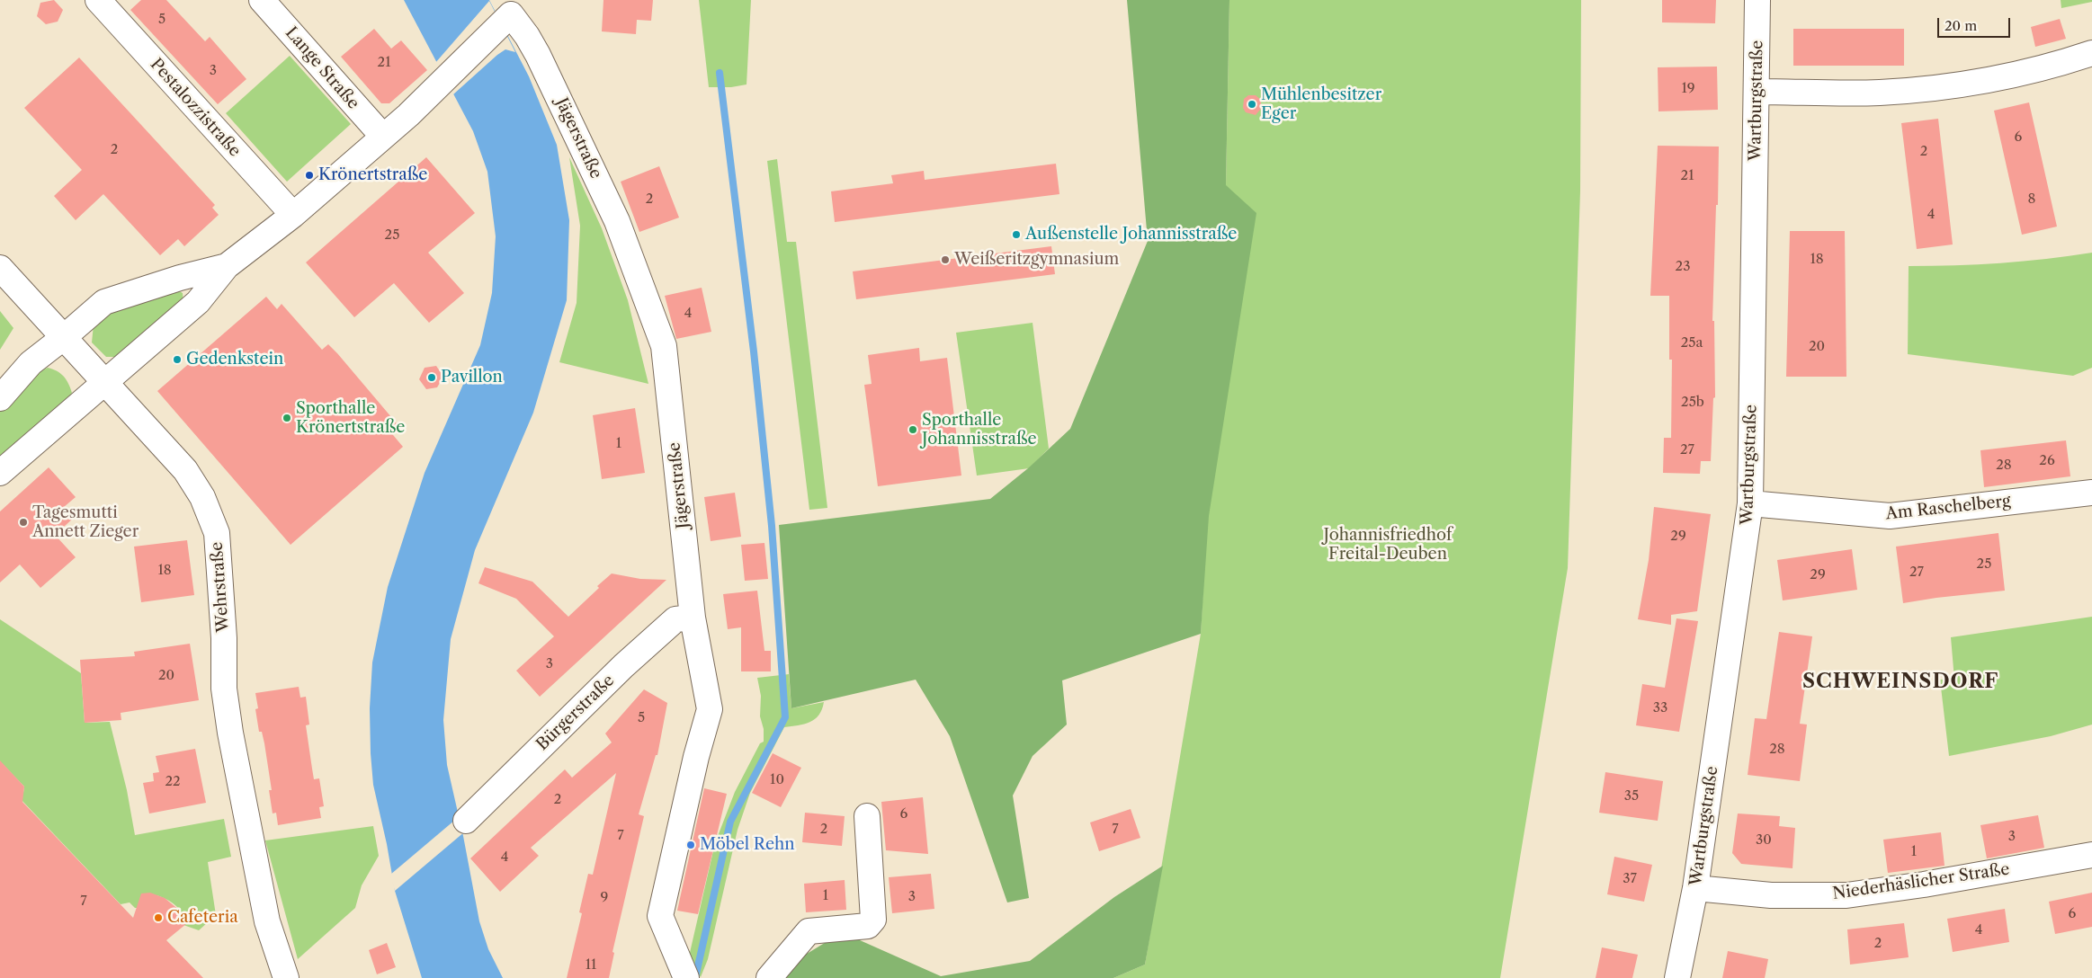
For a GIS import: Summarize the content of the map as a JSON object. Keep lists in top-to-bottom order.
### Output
{
  "streets": {
    "street": [
      "Lange Straße",
      "Wartburgstraße",
      "Pestalozzistraße",
      "Jägerstraße",
      "Am Raschelberg",
      "Wehrstraße",
      "Bürgerstraße",
      "Niederhäslicher Straße"
    ]
  },
  "crossings": [
    ["Wartburgstraße", "Am Raschelberg"],
    ["Wartburgstraße", "Niederhäslicher Straße"],
    ["Jägerstraße", "Bürgerstraße"]
  ],
  "districts": ["SCHWEINSDORF"],
  "parks": ["Johannisfriedhof Freital-Deuben"],
  "places": [
    "Mühlenbesitzer Eger",
    "Krönertstraße",
    "Außenstelle Johannisstraße",
    "Weißeritzgymnasium",
    "Gedenkstein",
    "Pavillon",
    "Sporthalle Krönertstraße",
    "Sporthalle Johannisstraße",
    "Tagesmutti Annett Zieger",
    "Möbel Rehn",
    "Cafeteria"
  ],
  "house_numbers": [
    "5",
    "21",
    "3",
    "19",
    "6",
    "2",
    "2",
    "21",
    "2",
    "8",
    "4",
    "25",
    "18",
    "23",
    "4",
    "25a",
    "20",
    "25b",
    "1",
    "27",
    "26",
    "28",
    "29",
    "25",
    "18",
    "27",
    "29",
    "3",
    "20",
    "33",
    "5",
    "28",
    "10",
    "22",
    "35",
    "2",
    "6",
    "2",
    "7",
    "7",
    "3",
    "30",
    "1",
    "4",
    "37",
    "1",
    "3",
    "9",
    "7",
    "6",
    "4",
    "2",
    "11"
  ],
  "scale_bar": "20 m"
}
